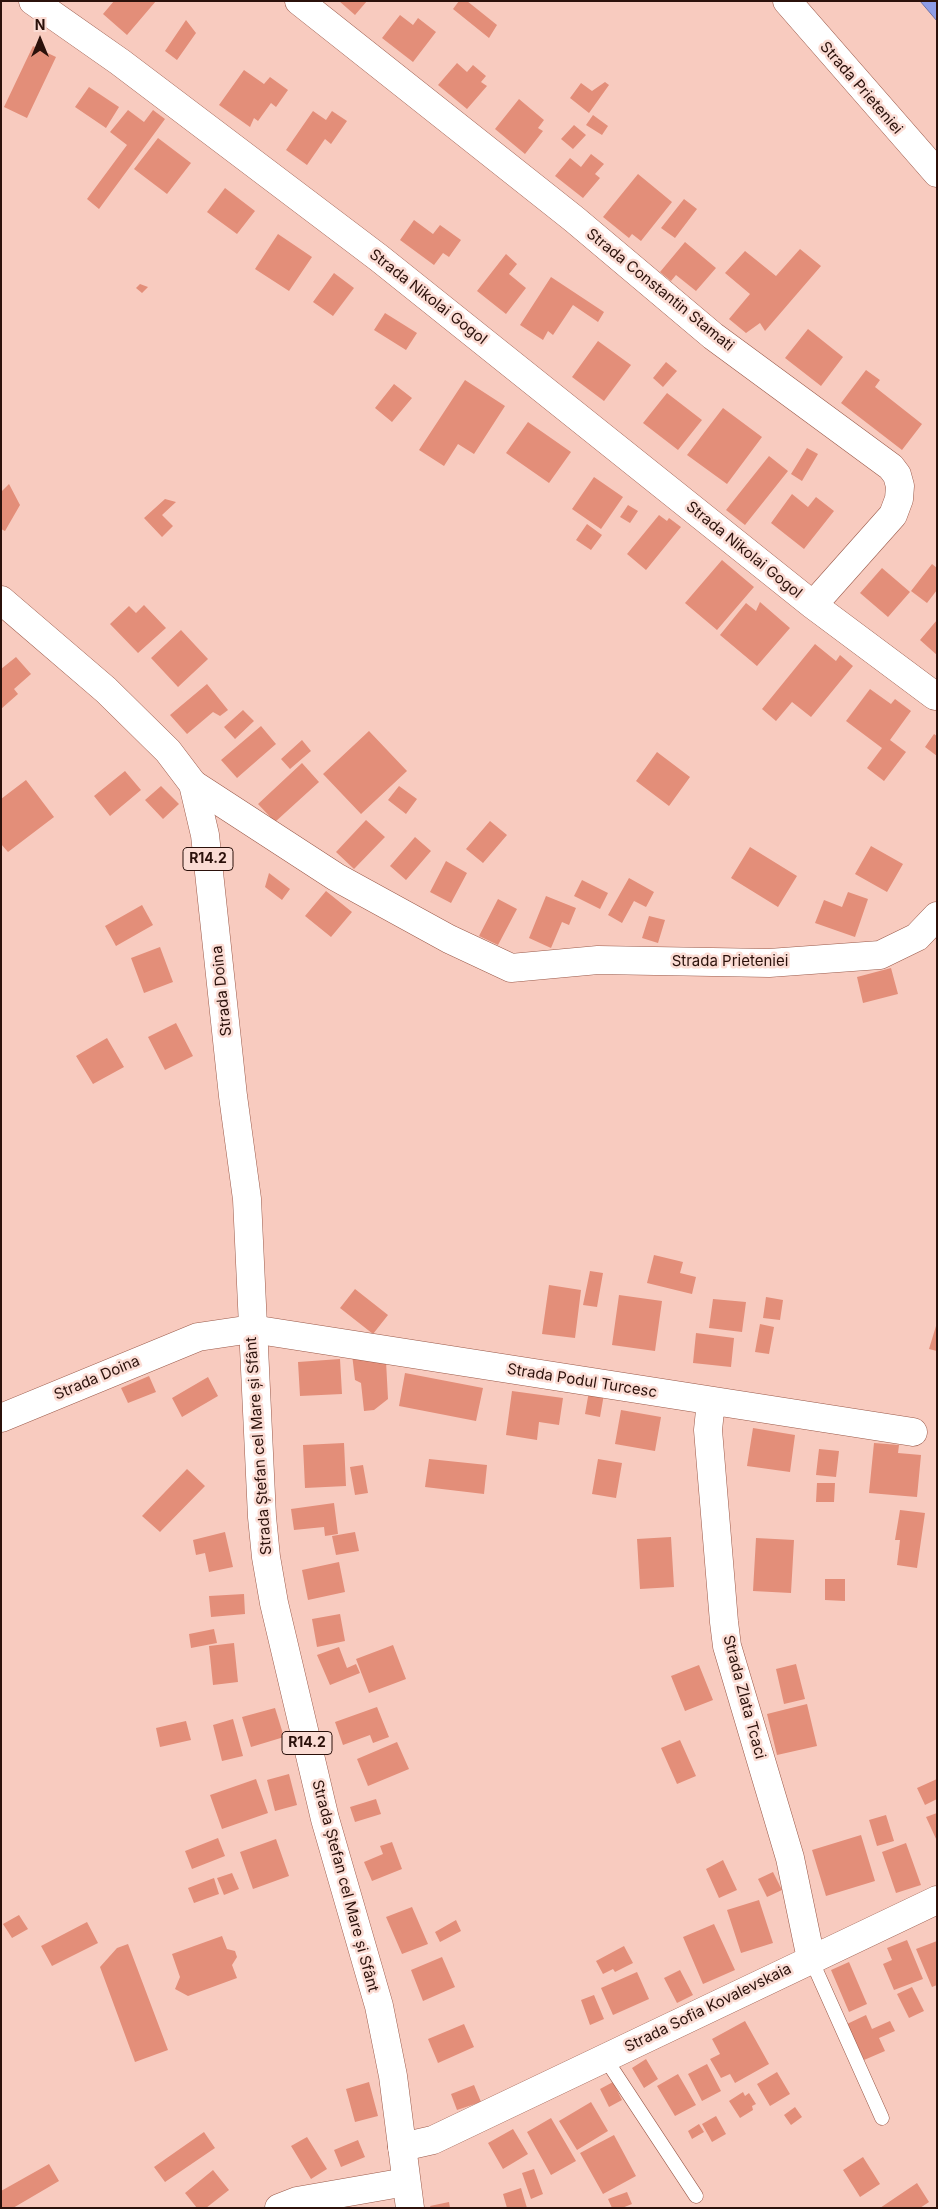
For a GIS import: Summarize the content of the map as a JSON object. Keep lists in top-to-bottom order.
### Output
{
  "streets": {
    "street": [
      "Strada Prieteniei",
      "Strada Constantin Stamati",
      "Strada Nikolai Gogol",
      "R14.2",
      "Strada Doina",
      "Strada Podul Turcesc",
      "Strada Ștefan cel Mare și Sfânt",
      "Strada Zlata Tcaci",
      "Strada Sofia Kovalevskaia"
    ]
  },
  "crossings": [
    ["Strada Prieteniei", "Strada Doina"],
    ["Strada Constantin Stamati", "Strada Nikolai Gogol"],
    ["Strada Doina", "Strada Podul Turcesc"],
    ["Strada Doina", "Strada Ștefan cel Mare și Sfânt"],
    ["Strada Podul Turcesc", "Strada Ștefan cel Mare și Sfânt"],
    ["Strada Podul Turcesc", "Strada Zlata Tcaci"],
    ["Strada Ștefan cel Mare și Sfânt", "Strada Sofia Kovalevskaia"],
    ["Strada Zlata Tcaci", "Strada Sofia Kovalevskaia"]
  ],
  "north": "top"
}
